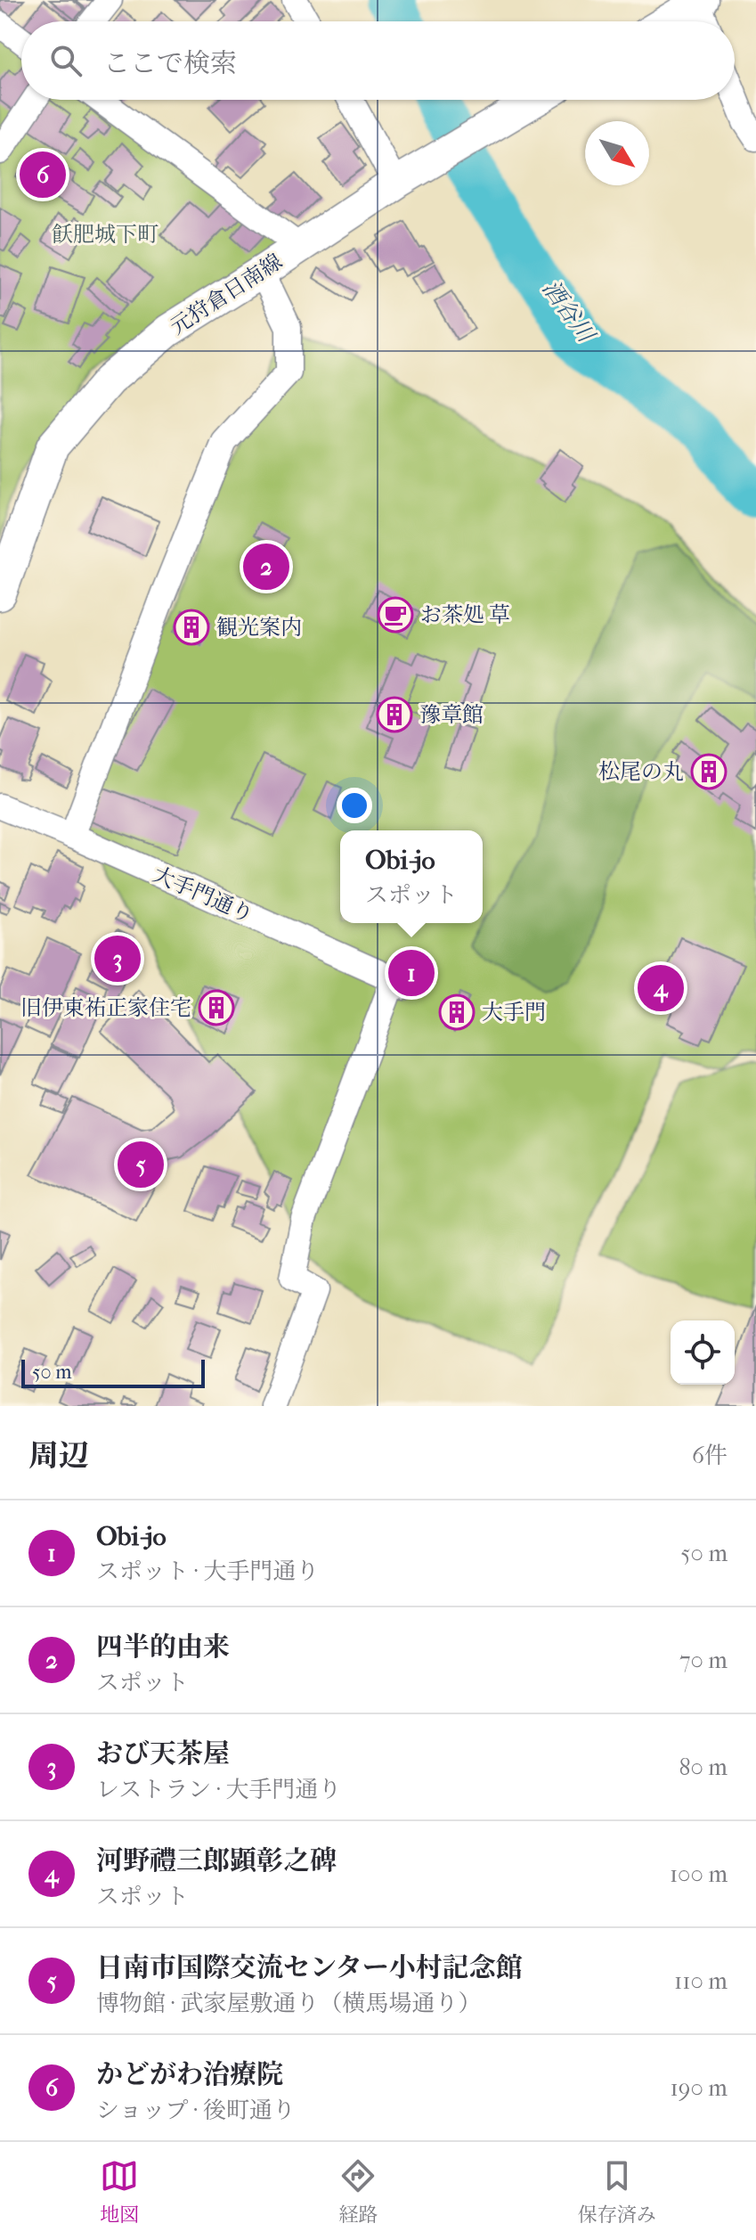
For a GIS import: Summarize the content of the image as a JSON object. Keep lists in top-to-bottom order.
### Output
{
  "streets": {
    "main road": ["元狩倉日南線"],
    "street": ["大手門通り"]
  },
  "water": ["酒谷川"],
  "parks": ["飫肥城下町"],
  "places": {
    "cafe": ["お茶処 草"],
    "building": [
      "観光案内",
      "豫章館",
      "松尾の丸",
      "旧伊東祐正家住宅",
      "大手門"
    ]
  },
  "scale_bar": "50 m",
  "north": "bottom right",
  "page": {
    "search": "ここで検索",
    "pins": [
      "6",
      "2",
      "3",
      "1",
      "4",
      "5"
    ],
    "popup": ["Obi-jo", "スポット"],
    "scale": "50 m",
    "heading": ["周辺", "6件"],
    "list": [
      {
        "mark": "1",
        "name": "Obi-jo",
        "note": "スポット · 大手門通り",
        "value": "50 m"
      },
      {
        "mark": "2",
        "name": "四半的由来",
        "note": "スポット",
        "value": "70 m"
      },
      {
        "mark": "3",
        "name": "おび天茶屋",
        "note": "レストラン · 大手門通り",
        "value": "80 m"
      },
      {
        "mark": "4",
        "name": "河野禮三郎顕彰之碑",
        "note": "スポット",
        "value": "100 m"
      },
      {
        "mark": "5",
        "name": "日南市国際交流センター小村記念館",
        "note": "博物館 · 武家屋敷通り（横馬場通り）",
        "value": "110 m"
      },
      {
        "mark": "6",
        "name": "かどがわ治療院",
        "note": "ショップ · 後町通り",
        "value": "190 m"
      }
    ],
    "nav": ["地図", "経路", "保存済み"]
  }
}
